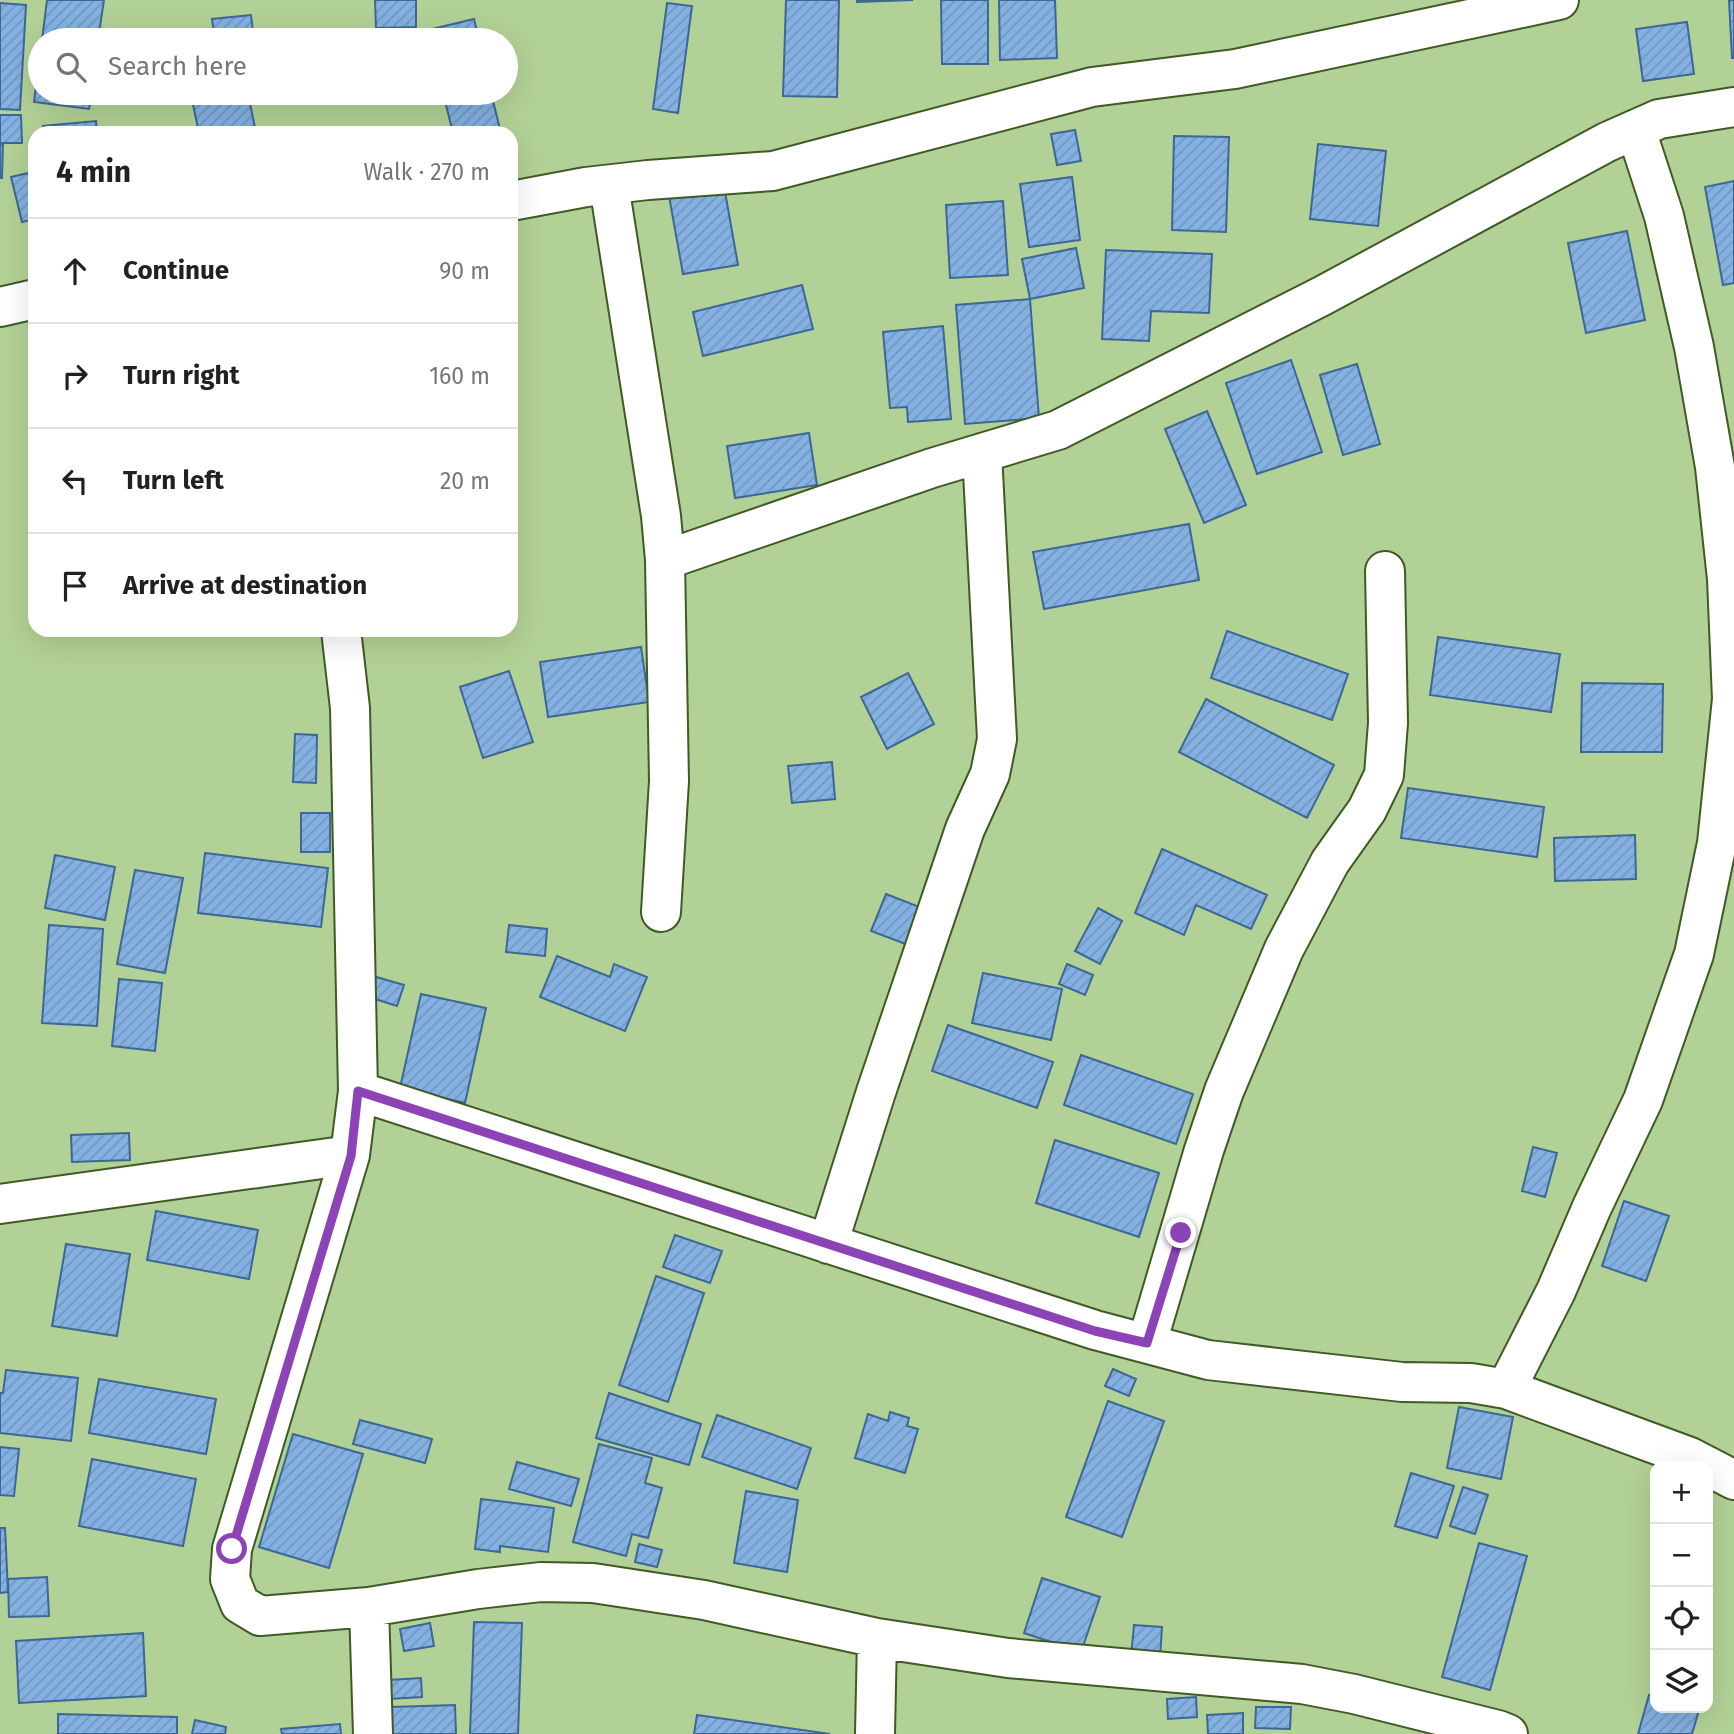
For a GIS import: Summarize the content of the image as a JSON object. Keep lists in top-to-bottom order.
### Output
{
  "page": {
    "search": "Search here",
    "heading": ["4 min", "Walk · 270 m"],
    "list": [
      ["Continue", "90 m"],
      ["Turn right", "160 m"],
      ["Turn left", "20 m"],
      "Arrive at destination"
    ],
    "map_buttons": ["+", "−"]
  }
}
